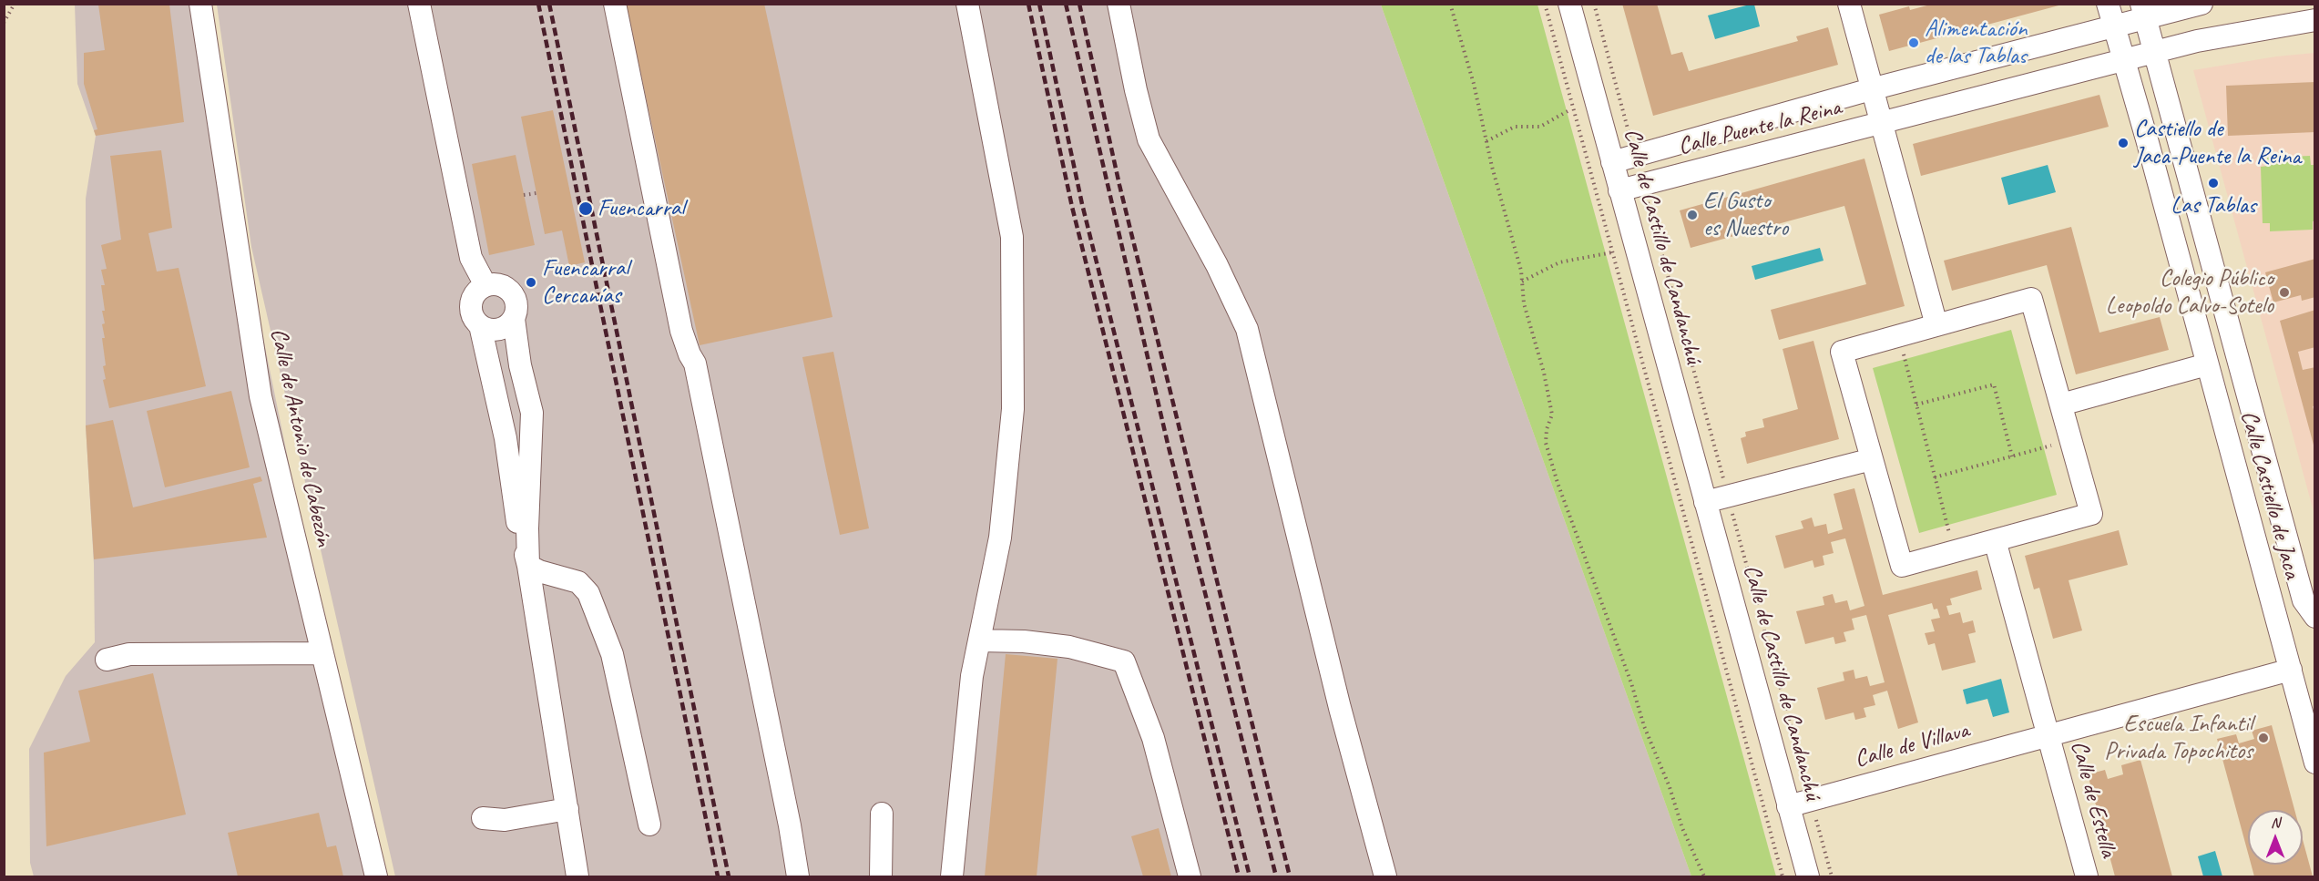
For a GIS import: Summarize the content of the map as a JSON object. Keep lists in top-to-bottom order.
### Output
{
  "streets": {
    "street": [
      "Calle Puente la Reina",
      "Calle de Castillo de Candanchú",
      "Calle de Antonio de Cabezón",
      "Calle Castiello de Jaca",
      "Calle de Villava",
      "Calle de Estella"
    ]
  },
  "crossings": [
    ["Calle Puente la Reina", "Calle de Castillo de Candanchú"],
    ["Calle Puente la Reina", "Calle Castiello de Jaca"],
    ["Calle de Castillo de Candanchú", "Calle de Villava"],
    ["Calle Castiello de Jaca", "Calle de Villava"],
    ["Calle de Villava", "Calle de Estella"]
  ],
  "places": [
    "Alimentación de las Tablas",
    "Castiello de Jaca-Puente la Reina",
    "Las Tablas",
    "Fuencarral",
    "El Gusto es Nuestro",
    "Fuencarral Cercanías",
    "Colegio Público Leopoldo Calvo-Sotelo",
    "Escuela Infantil Privada Topochitos"
  ],
  "north": "top"
}
